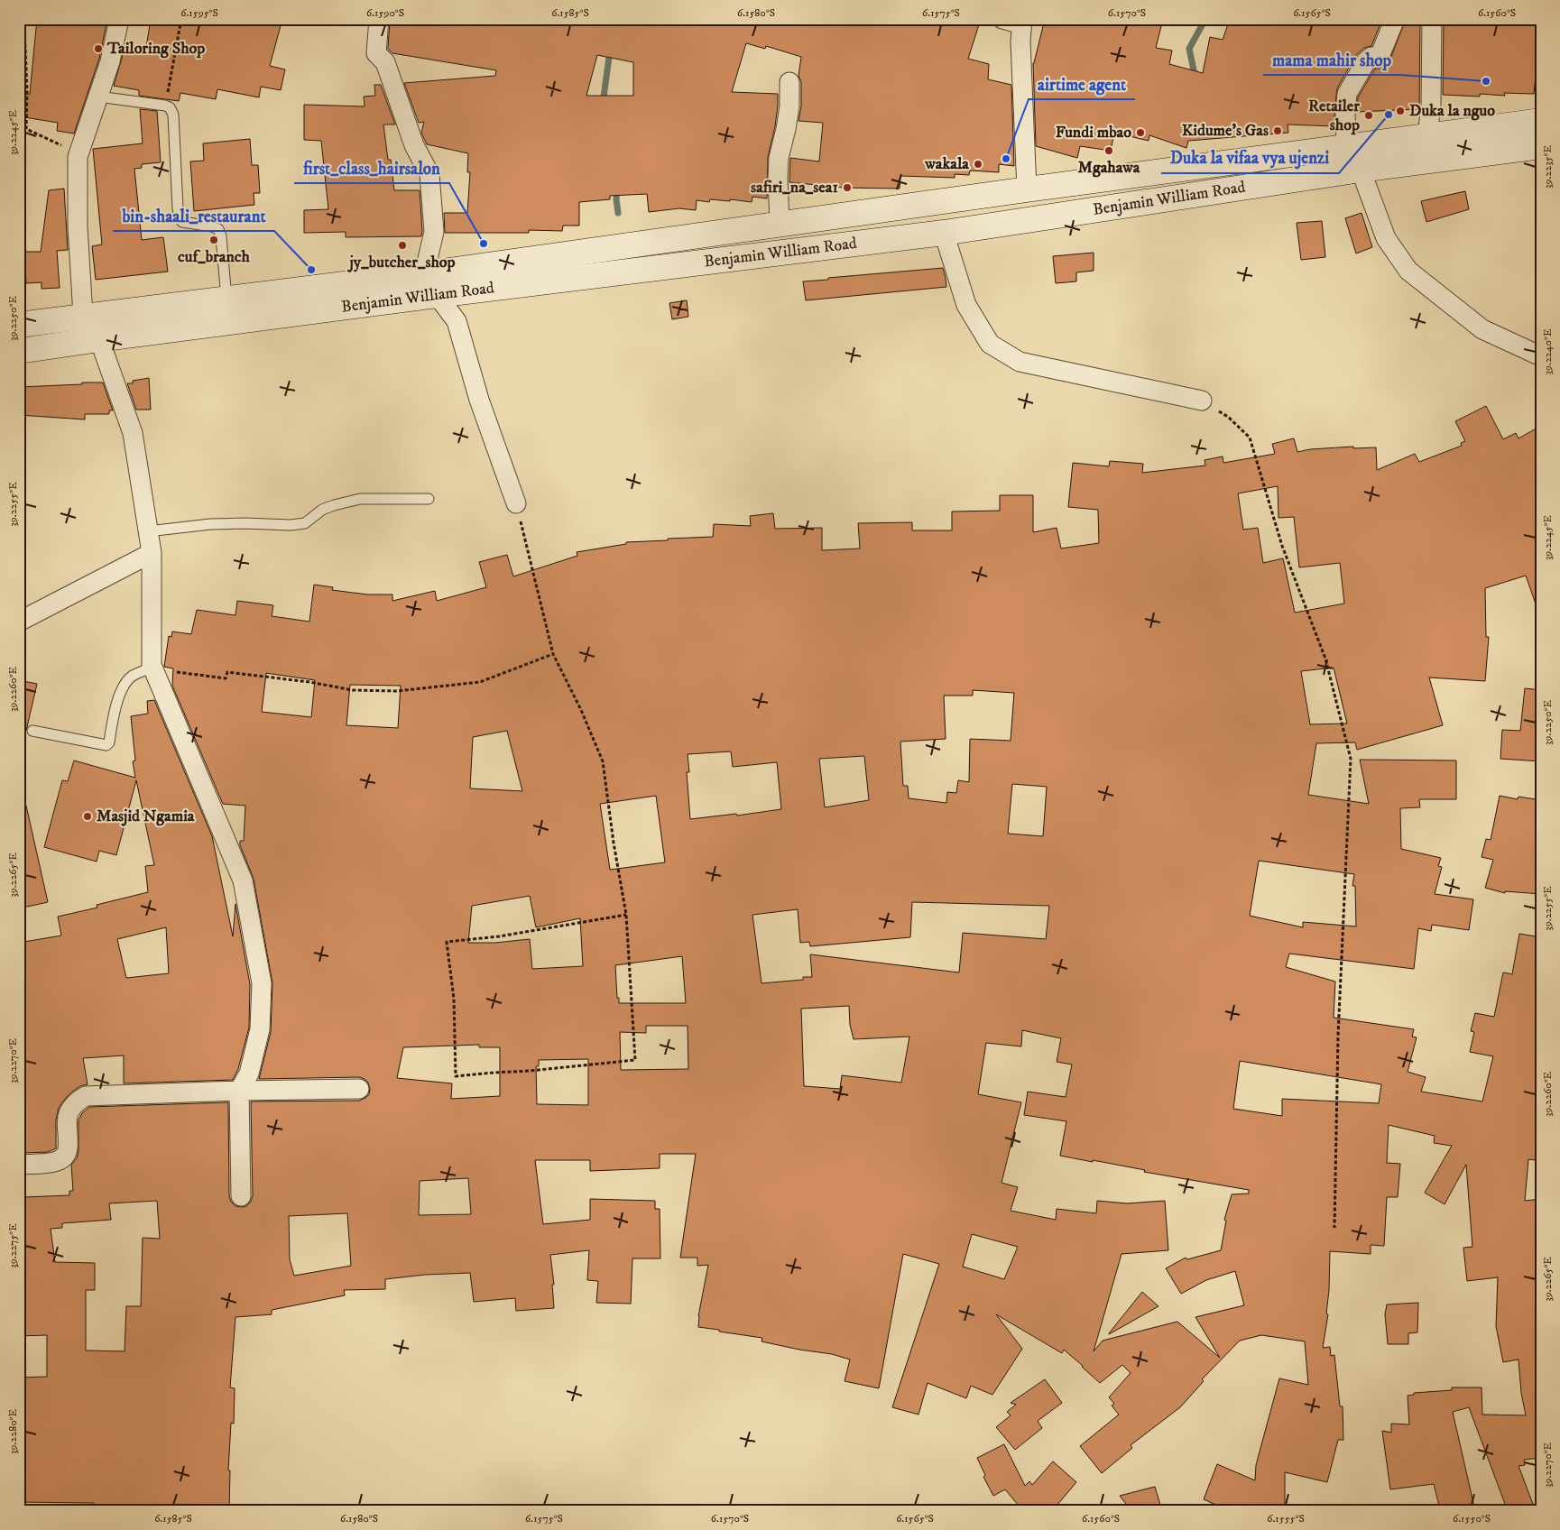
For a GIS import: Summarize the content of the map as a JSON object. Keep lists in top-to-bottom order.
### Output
{
  "streets": {
    "main road": ["Benjamin William Road"]
  },
  "places": [
    "Tailoring Shop",
    "mama mahir shop",
    "Duka la nguo",
    "Duka la vifaa vya ujenzi",
    "Retailer shop",
    "Kidume's Gas",
    "Fundi mbao",
    "Mgahawa",
    "airtime agent",
    "wakala",
    "safiri_na_sea1",
    "cuf_branch",
    "first_class_hairsalon",
    "jy_butcher_shop",
    "bin-shaali_restaurant",
    "Masjid Ngamia"
  ],
  "coordinates": [
    "6.1595°S",
    "6.1590°S",
    "6.1585°S",
    "6.1580°S",
    "6.1575°S",
    "6.1570°S",
    "6.1565°S",
    "6.1560°S",
    "39.2245°E",
    "39.2235°E",
    "39.2250°E",
    "39.2240°E",
    "39.2255°E",
    "39.2260°E",
    "39.2265°E",
    "39.2270°E",
    "39.2275°E",
    "39.2280°E",
    "6.1555°S",
    "6.1550°S"
  ]
}
